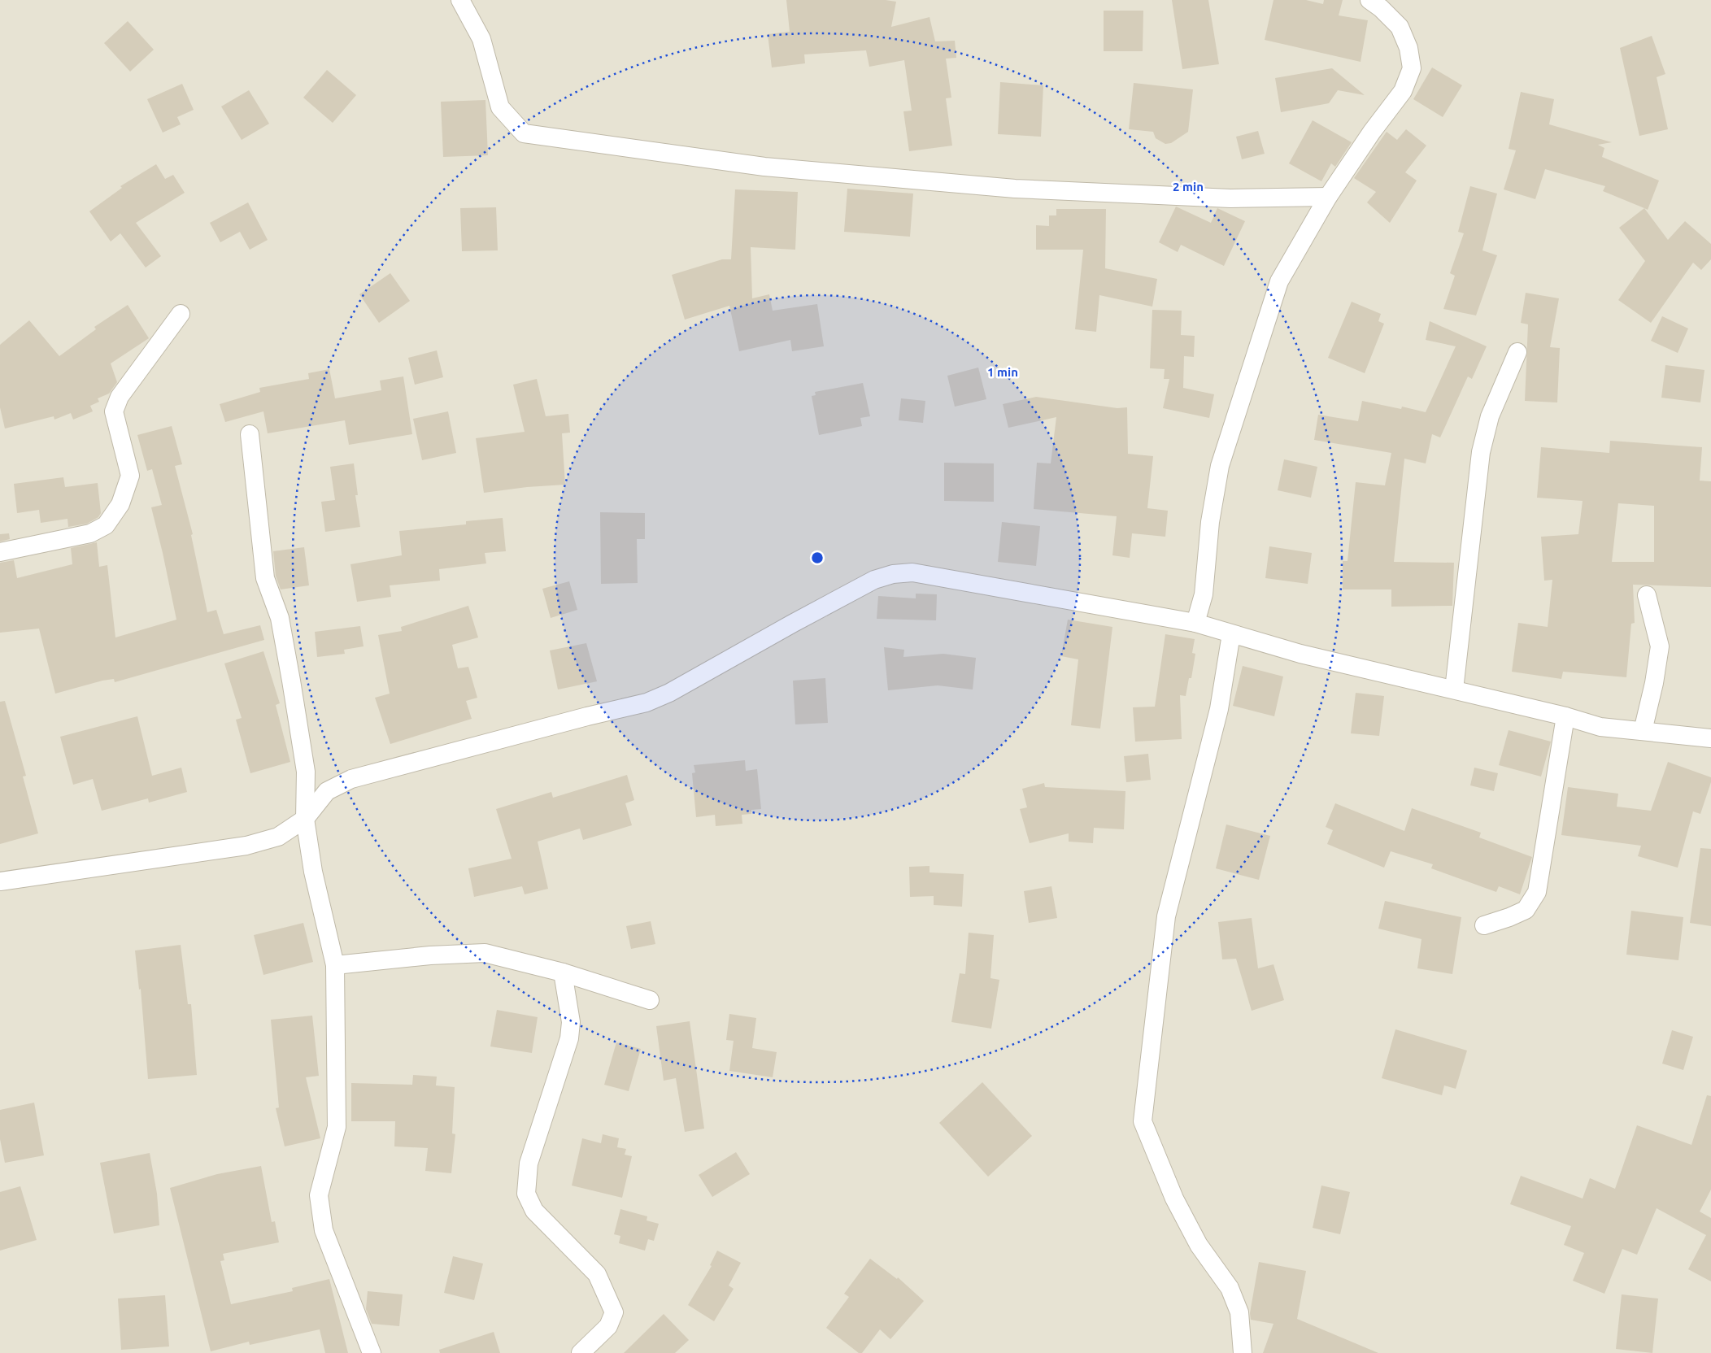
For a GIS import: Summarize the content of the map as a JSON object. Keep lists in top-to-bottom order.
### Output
{
  "rings": ["2 min", "1 min"]
}
